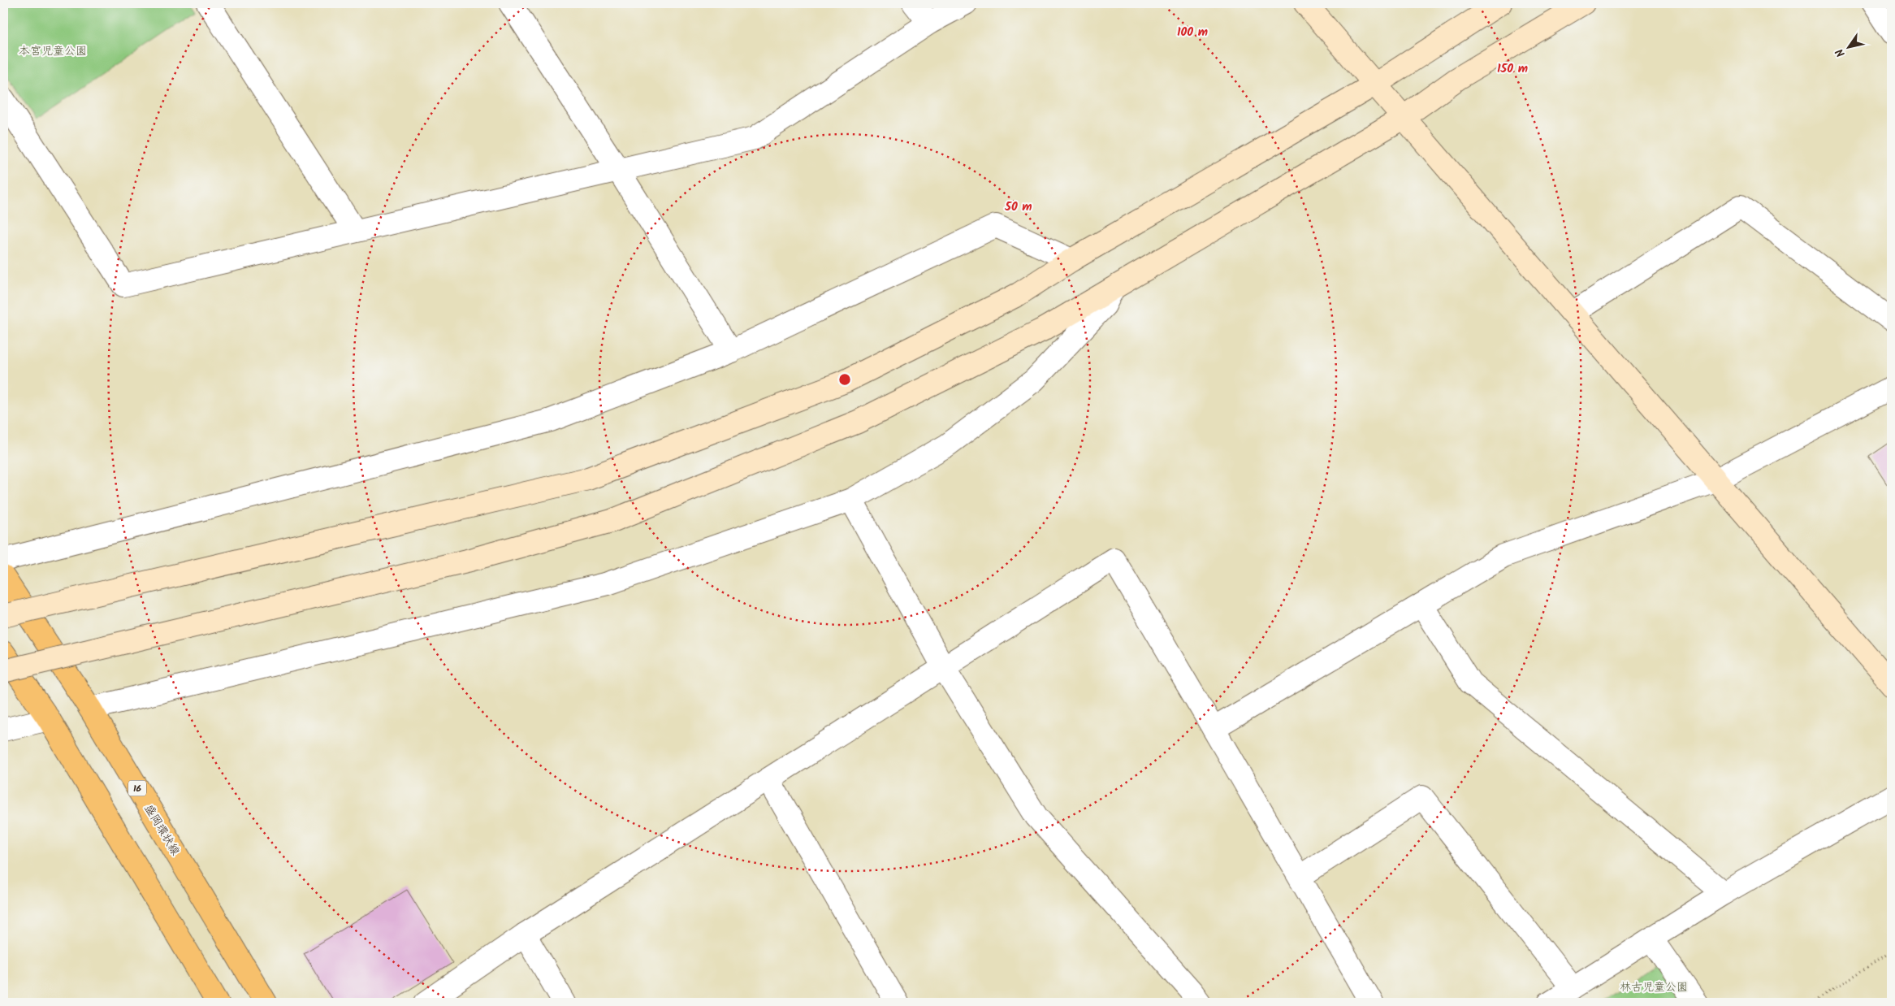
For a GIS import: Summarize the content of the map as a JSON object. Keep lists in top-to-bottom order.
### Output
{
  "streets": {
    "main road": ["16", "盛岡環状線"]
  },
  "parks": ["本宮児童公園", "林古児童公園"],
  "north": "bottom left",
  "rings": ["100 m", "150 m", "50 m"]
}
